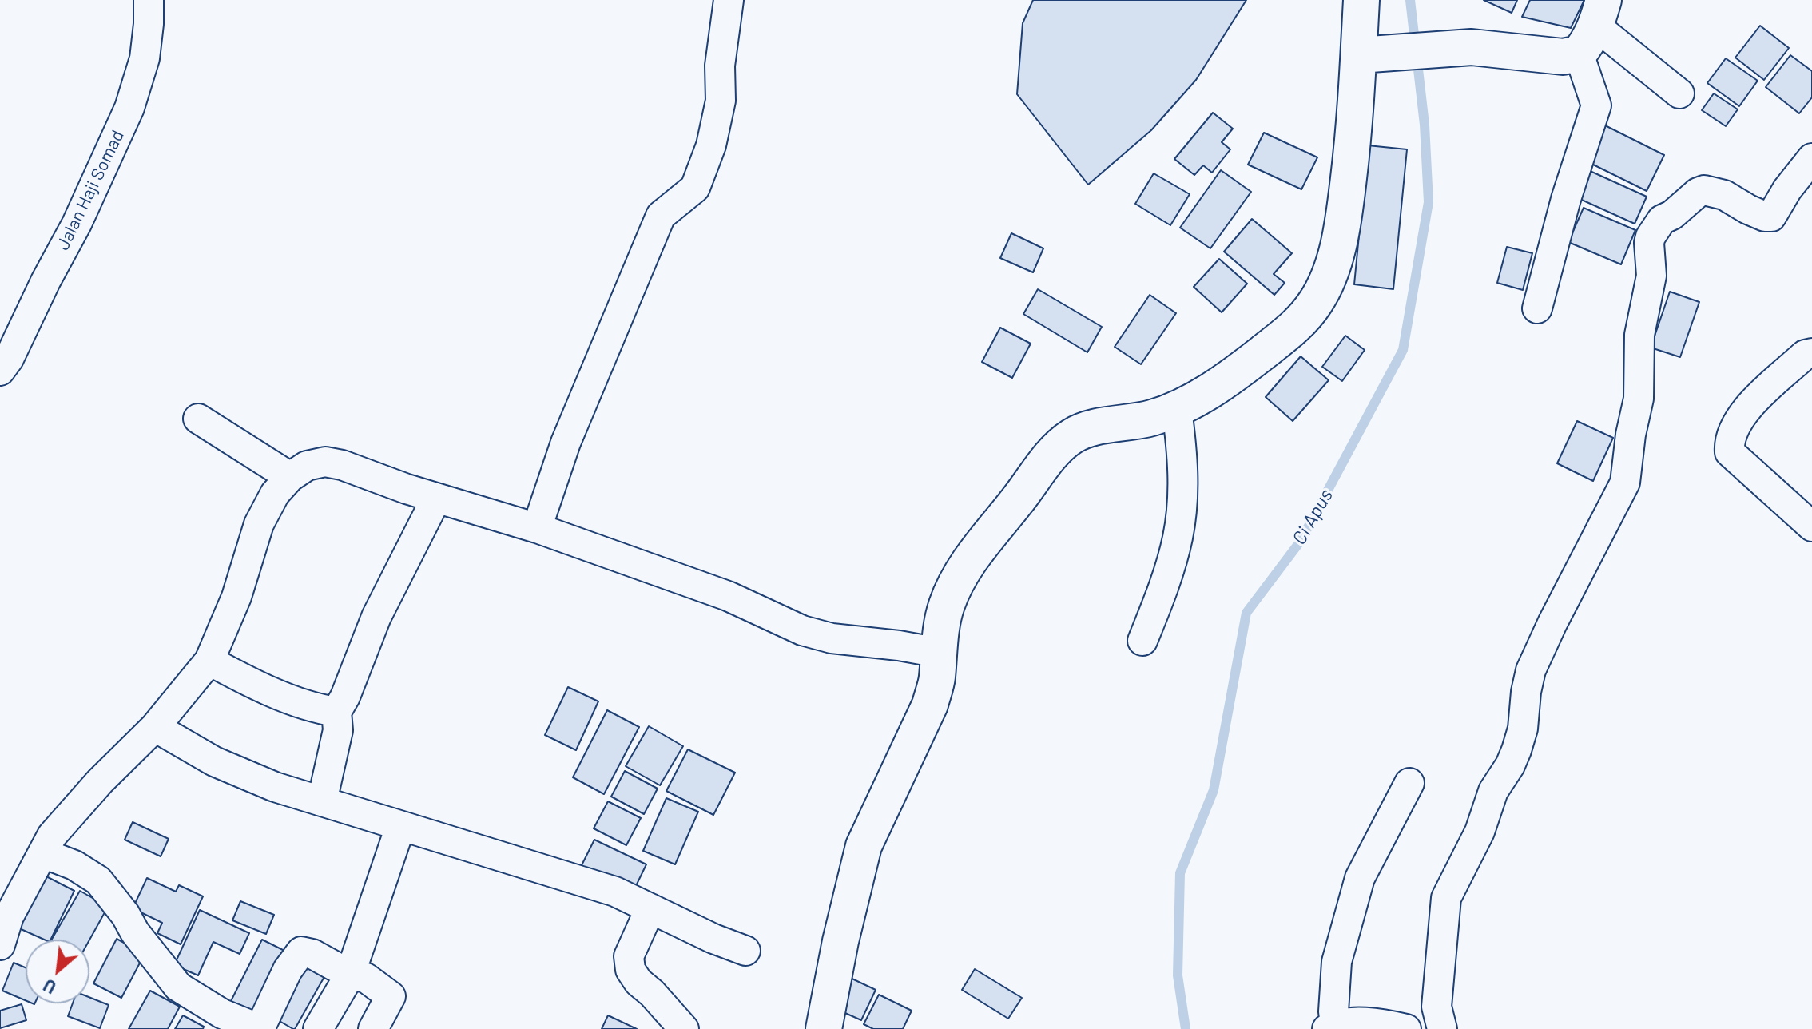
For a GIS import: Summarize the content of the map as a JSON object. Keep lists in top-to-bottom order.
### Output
{
  "streets": {
    "street": ["Jalan Haji Somad"]
  },
  "water": ["Ci Apus"],
  "north": "bottom left"
}
